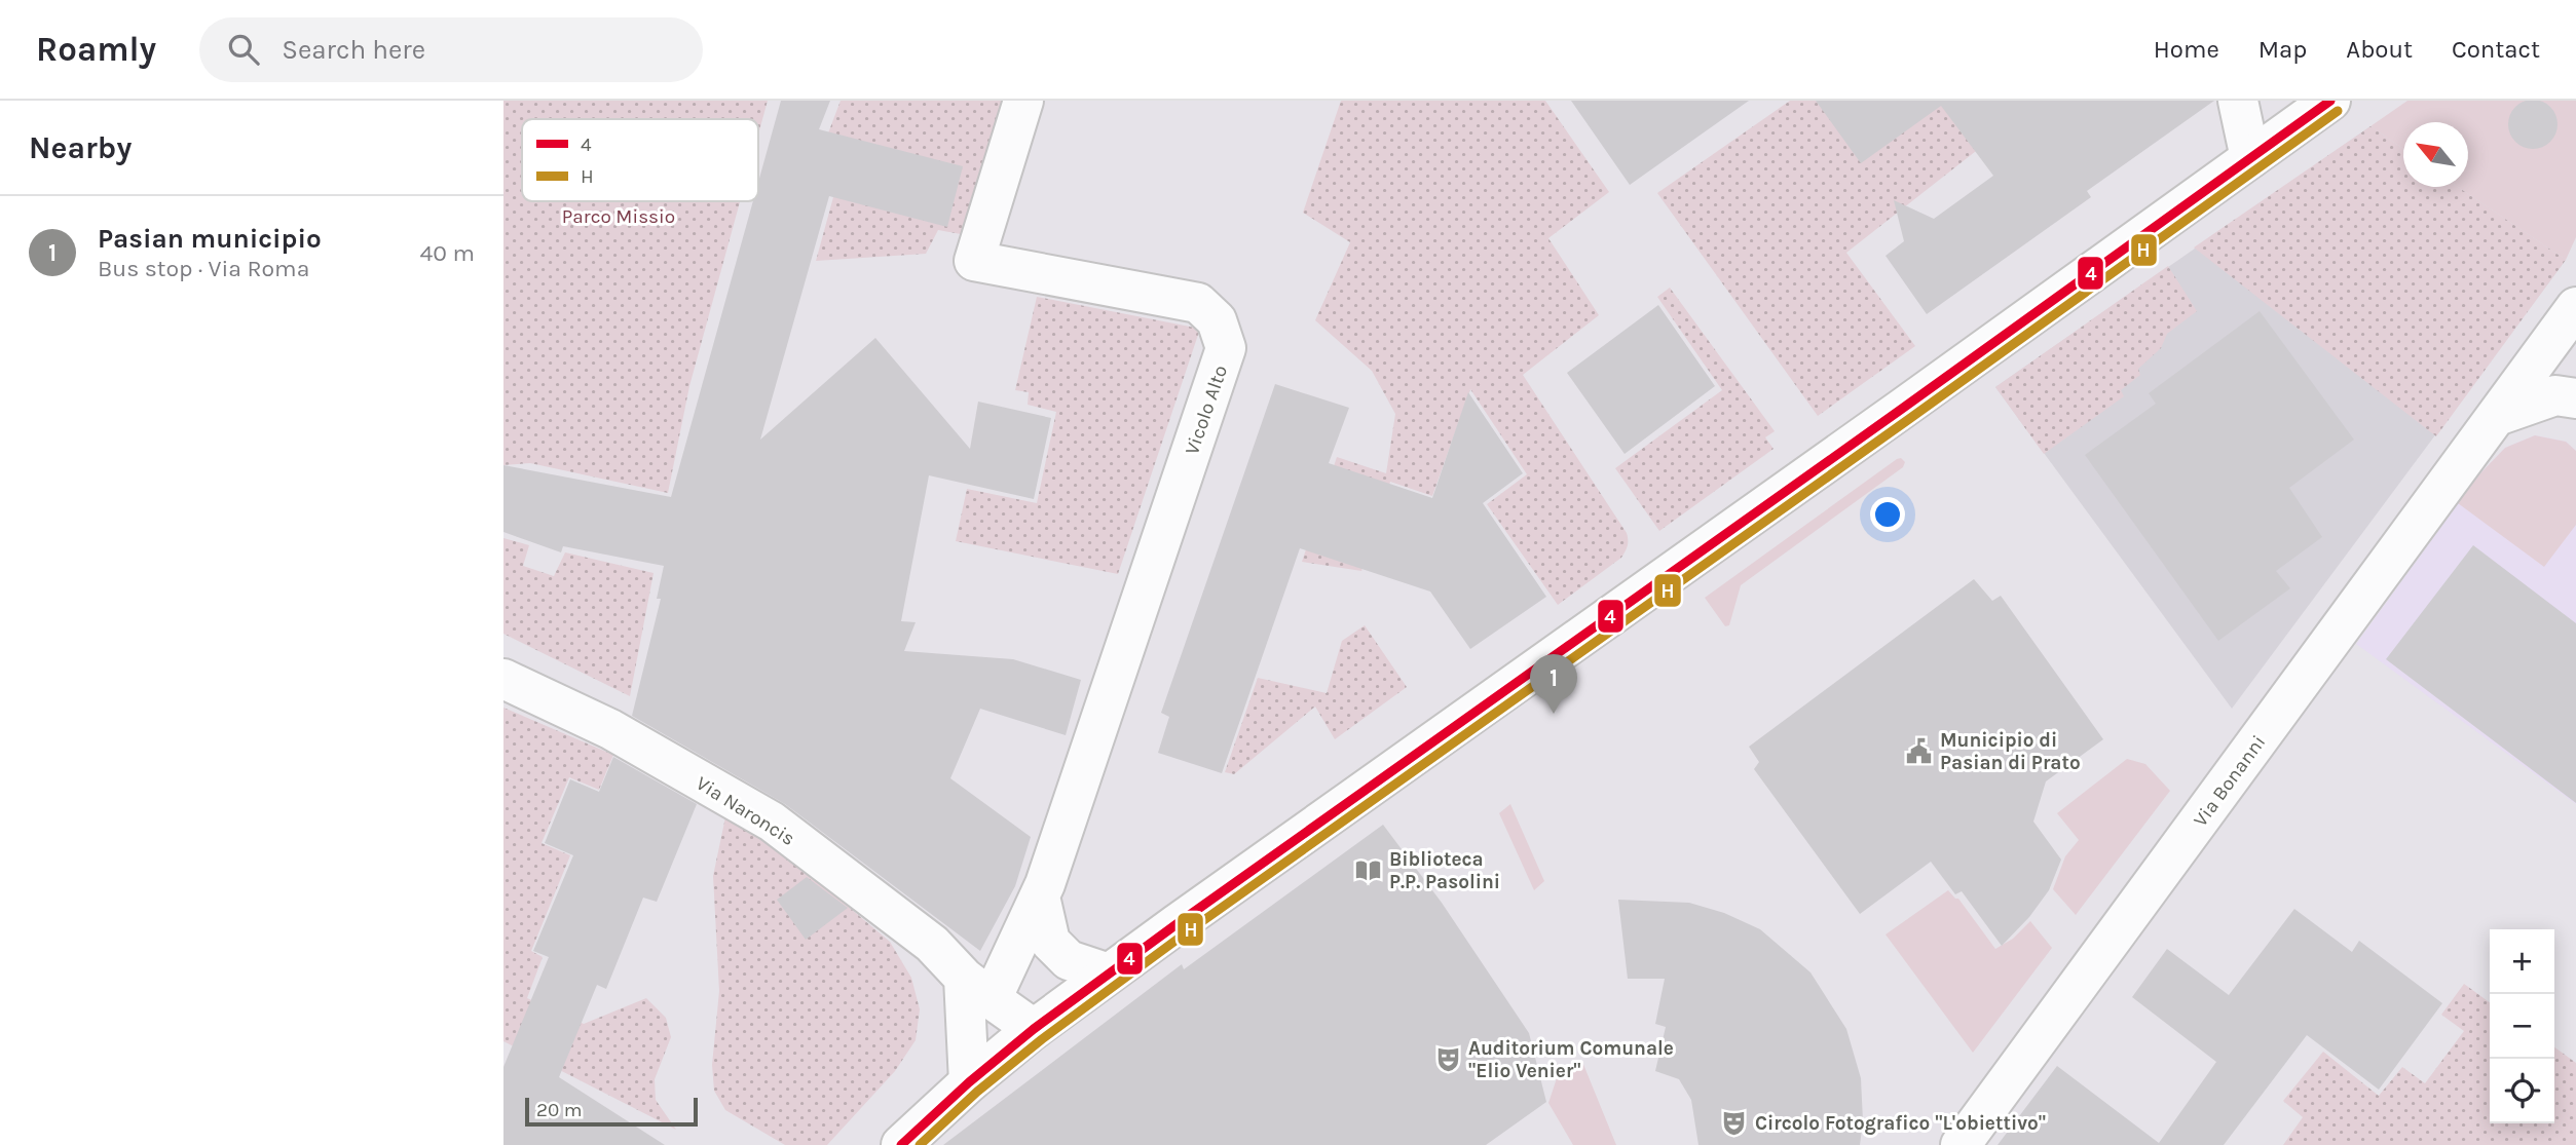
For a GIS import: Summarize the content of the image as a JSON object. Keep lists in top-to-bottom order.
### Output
{
  "streets": {
    "street": ["Vicolo Alto", "Via Bonanni", "Via Naroncis"]
  },
  "crossings": [
    ["Vicolo Alto", "Via Naroncis"]
  ],
  "parks": ["Parco Missio"],
  "places": {
    "public building": ["Municipio di Pasian di Prato"],
    "library": ["Biblioteca P.P. Pasolini"],
    "theatre": ["Auditorium Comunale \"Elio Venier\"", "Circolo Fotografico \"L'obiettivo\""]
  },
  "lines": ["transit line 4", "transit line H"],
  "legend": ["4", "H"],
  "scale_bar": "20 m",
  "north": "top left",
  "page": {
    "header": "Roamly",
    "search": "Search here",
    "nav": [
      "Home",
      "Map",
      "About",
      "Contact"
    ],
    "heading": "Nearby",
    "list": [
      {
        "mark": "1",
        "name": "Pasian municipio",
        "note": "Bus stop · Via Roma",
        "value": "40 m"
      }
    ],
    "pins": "1",
    "map_buttons": ["+", "−"],
    "scale": "20 m"
  }
}
